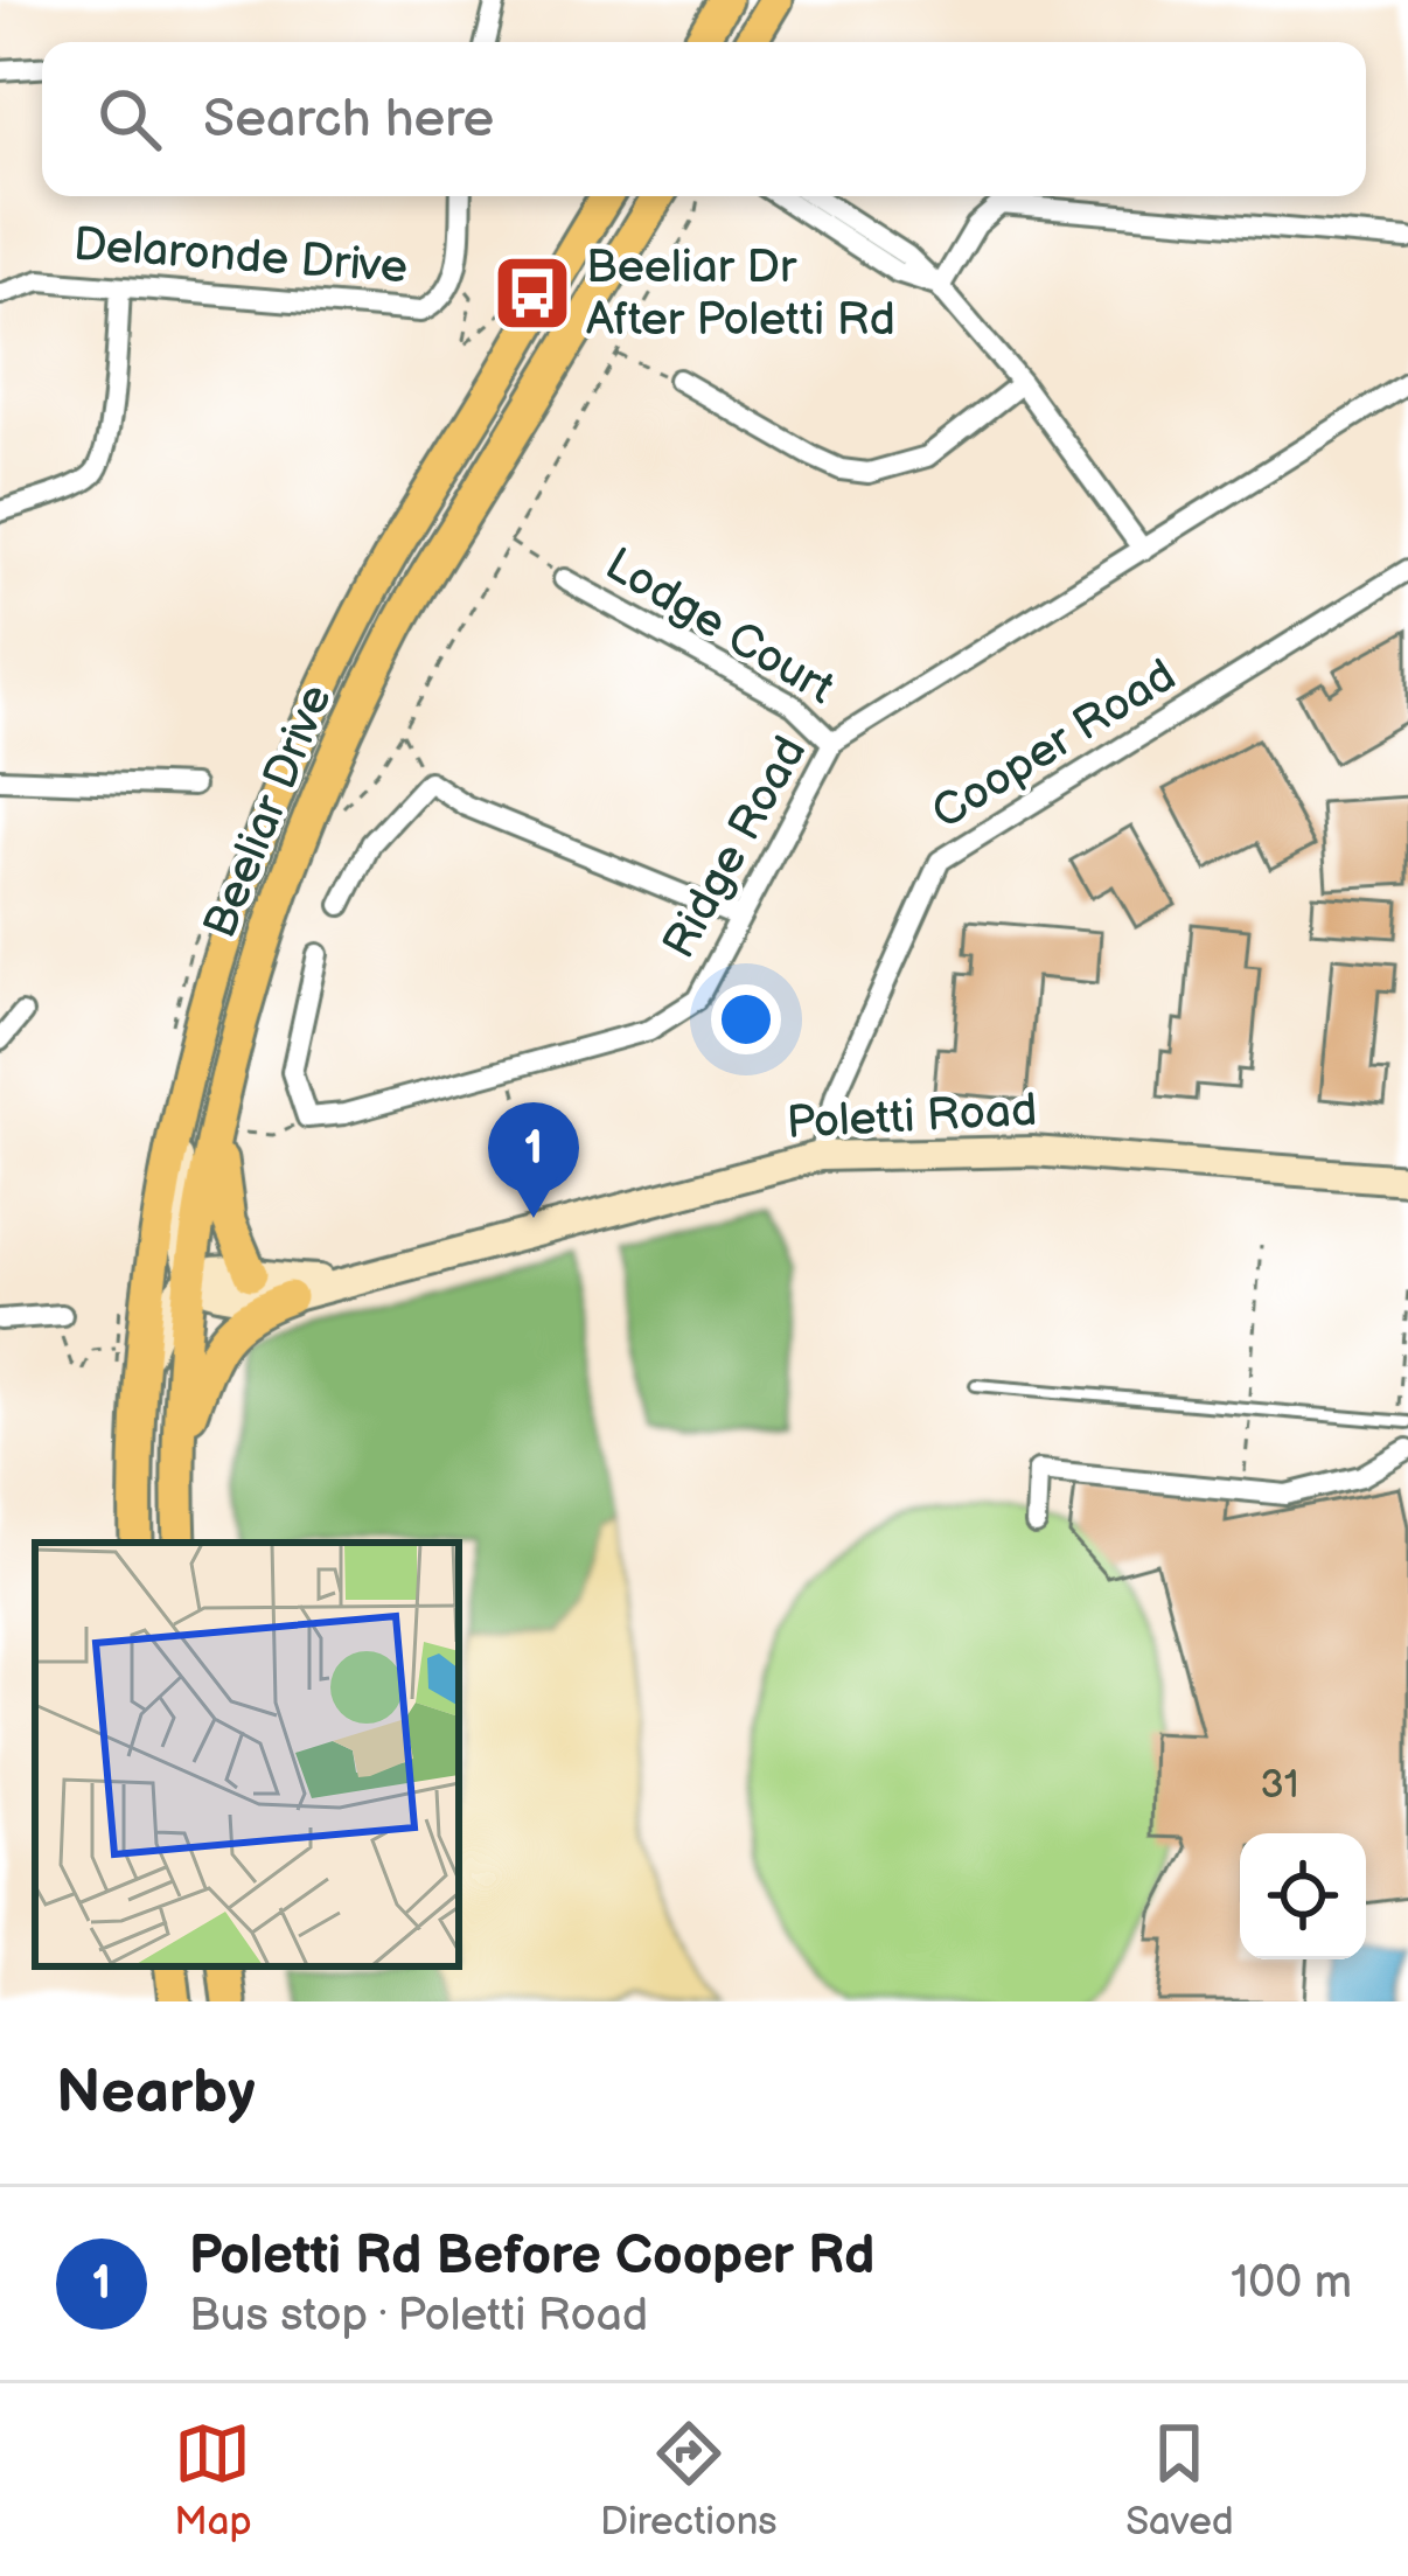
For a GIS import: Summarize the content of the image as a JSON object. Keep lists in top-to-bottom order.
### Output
{
  "streets": {
    "highway": ["Beeliar Drive"],
    "main road": ["Poletti Road"],
    "street": [
      "Delaronde Drive",
      "Lodge Court",
      "Cooper Road",
      "Ridge Road"
    ]
  },
  "crossings": [
    ["Lodge Court", "Ridge Road"],
    ["Cooper Road", "Poletti Road"],
    ["Beeliar Drive", "Poletti Road"]
  ],
  "places": {
    "bus stop": ["Beeliar Dr After Poletti Rd"]
  },
  "house_numbers": ["31"],
  "page": {
    "search": "Search here",
    "pins": "1",
    "heading": "Nearby",
    "list": [
      {
        "mark": "1",
        "name": "Poletti Rd Before Cooper Rd",
        "note": "Bus stop · Poletti Road",
        "value": "100 m"
      }
    ],
    "nav": ["Map", "Directions", "Saved"]
  }
}
